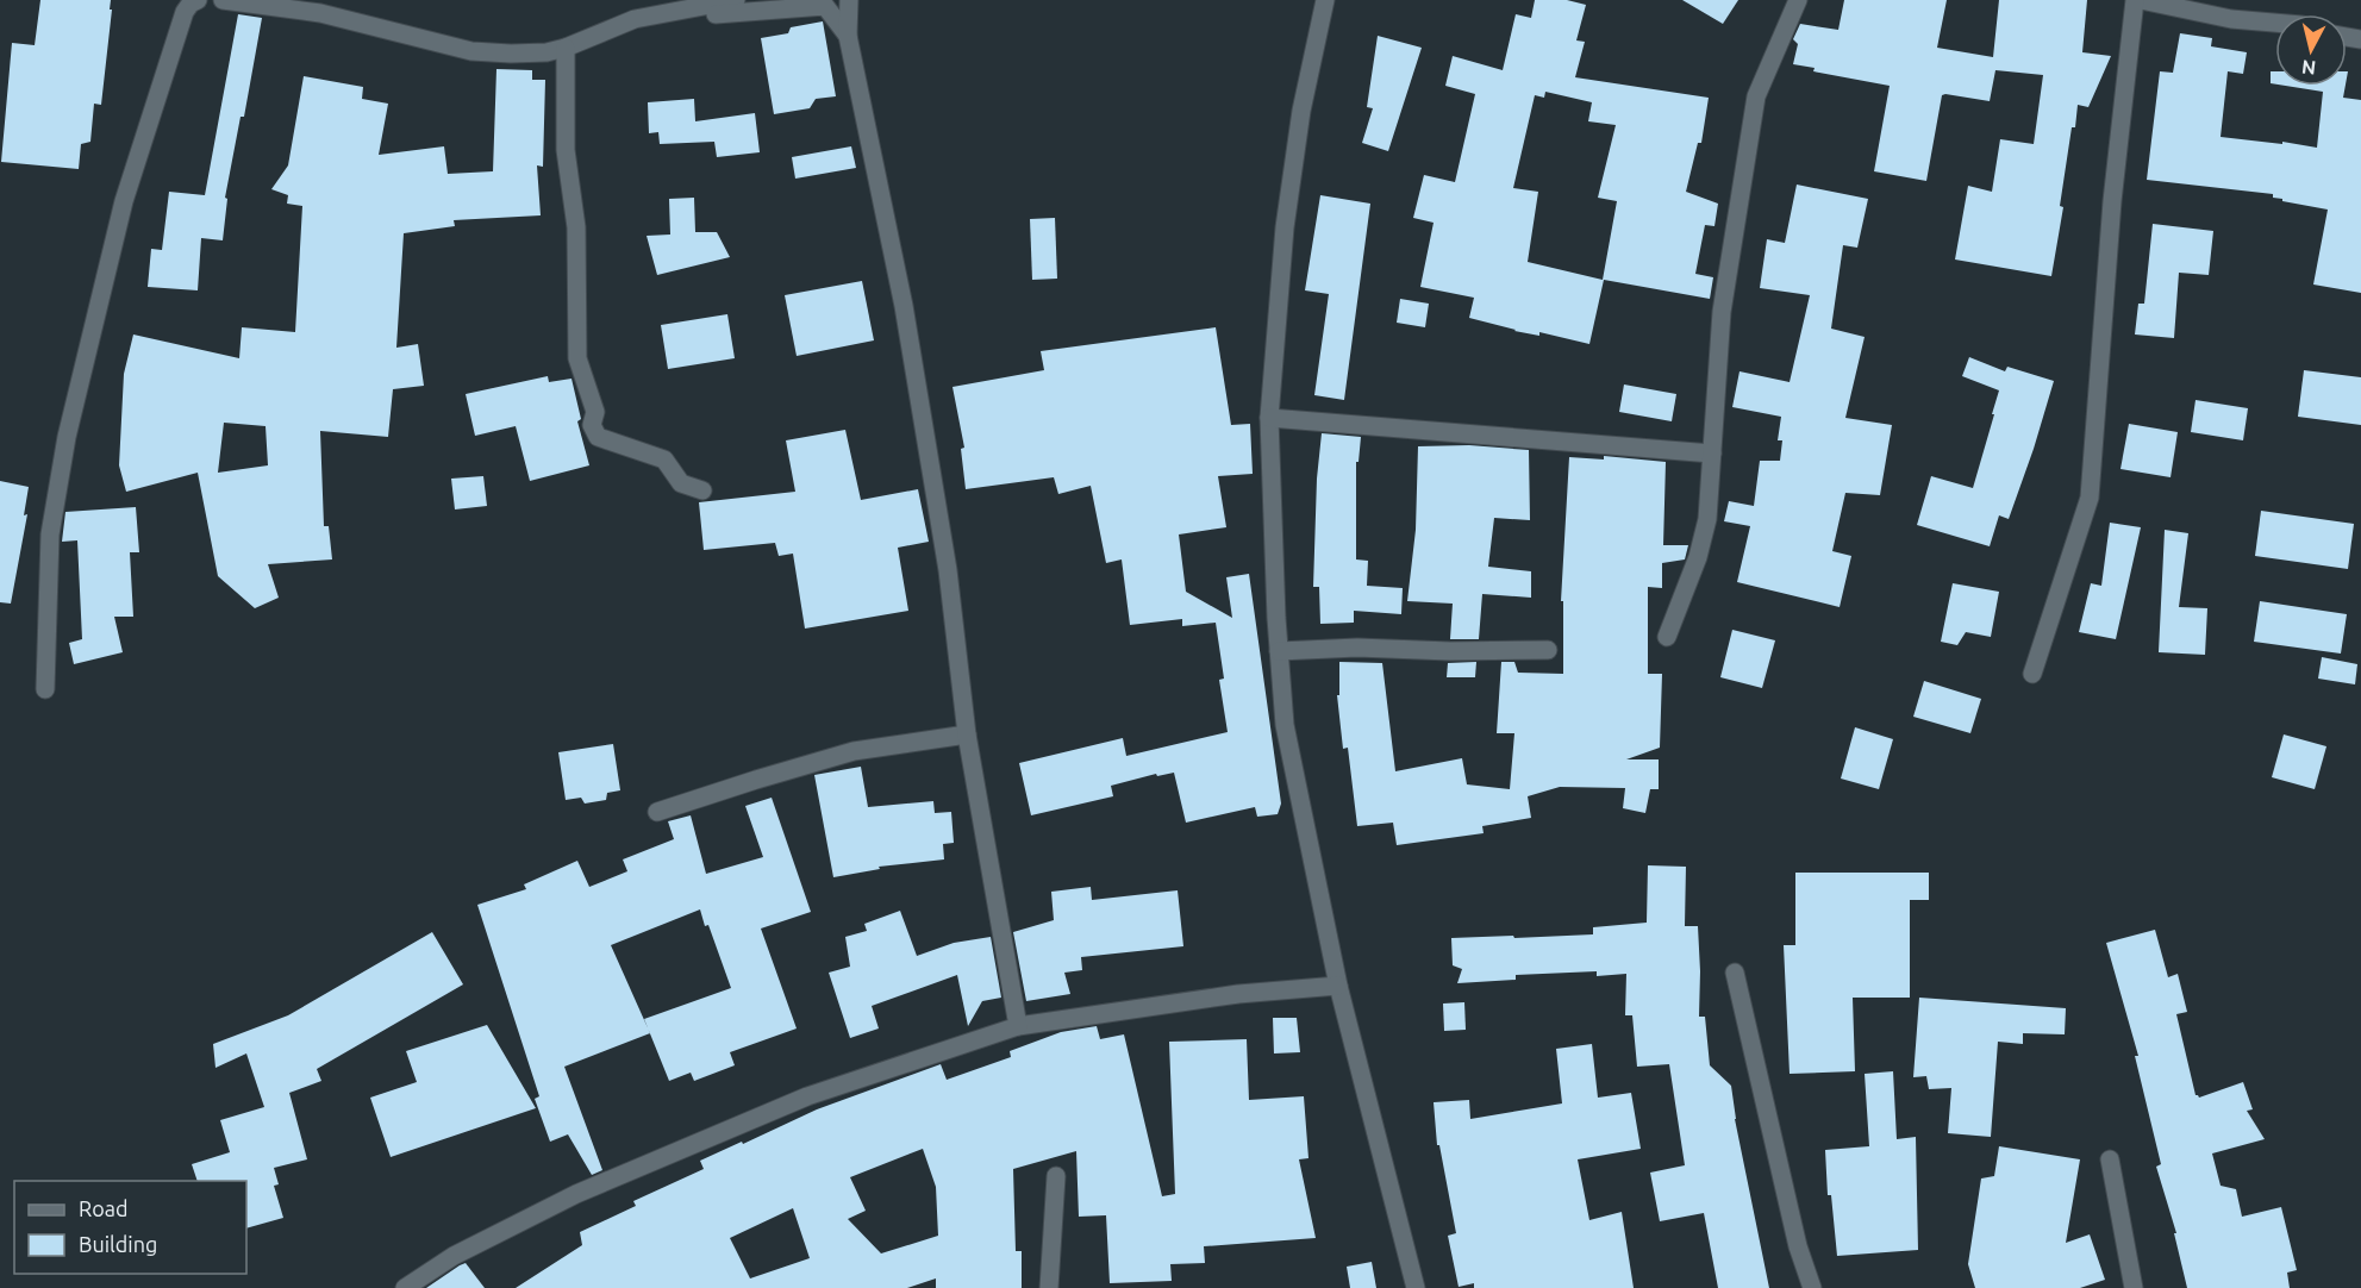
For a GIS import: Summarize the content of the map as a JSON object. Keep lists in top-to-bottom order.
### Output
{
  "legend": ["Road", "Building"],
  "north": "bottom"
}
